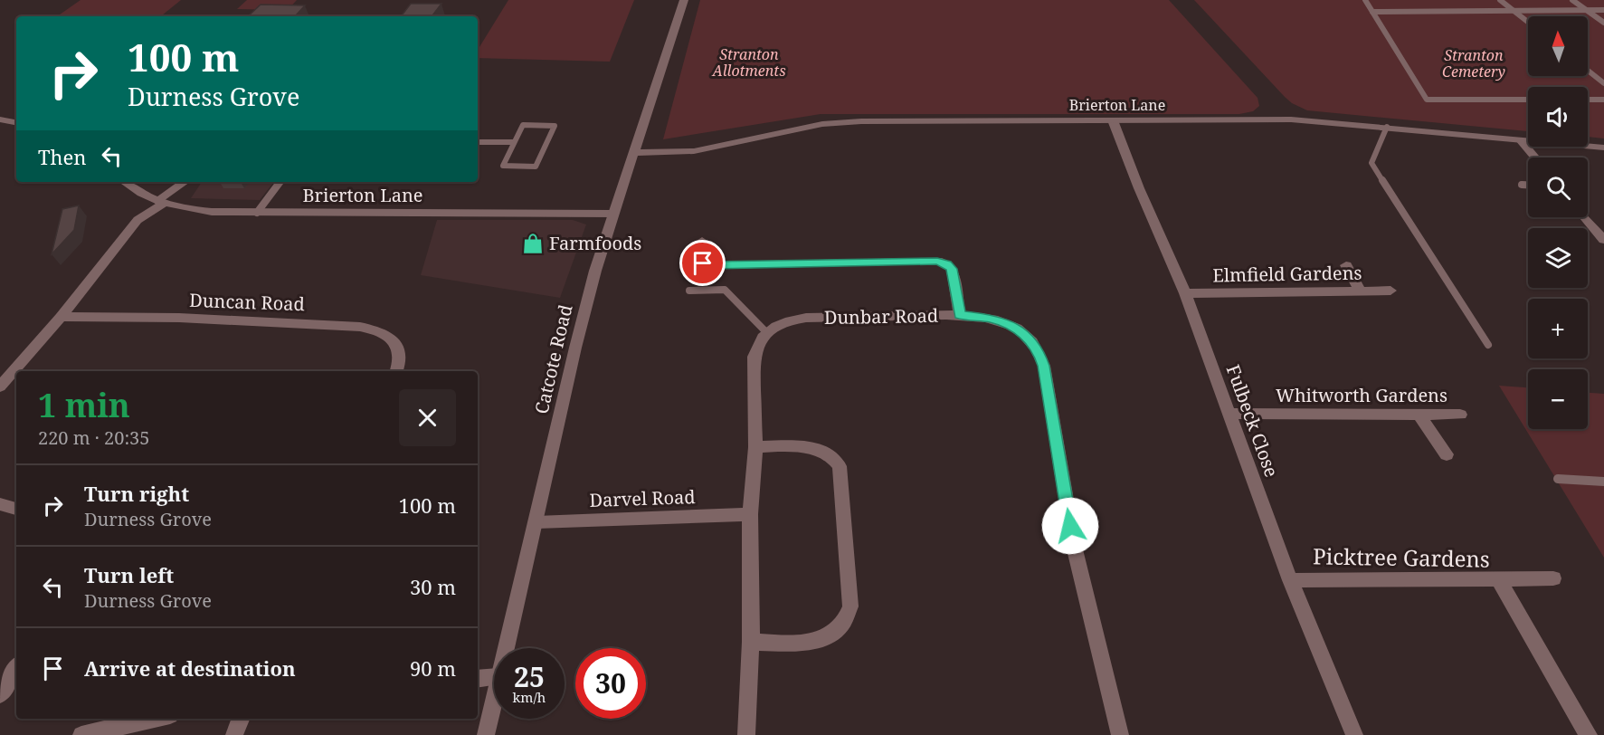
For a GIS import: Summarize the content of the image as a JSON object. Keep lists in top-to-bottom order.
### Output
{
  "streets": {
    "street": [
      "Brierton Lane",
      "Elmfield Gardens",
      "Duncan Road",
      "Dunbar Road",
      "Catcote Road",
      "Whitworth Gardens",
      "Fulbeck Close",
      "Darvel Road",
      "Picktree Gardens"
    ]
  },
  "crossings": [
    ["Brierton Lane", "Catcote Road"],
    ["Brierton Lane", "Fulbeck Close"],
    ["Elmfield Gardens", "Fulbeck Close"],
    ["Dunbar Road", "Darvel Road"],
    ["Catcote Road", "Darvel Road"],
    ["Whitworth Gardens", "Fulbeck Close"],
    ["Fulbeck Close", "Picktree Gardens"]
  ],
  "parks": ["Stranton Allotments", "Stranton Cemetery"],
  "places": {
    "shop": ["Farmfoods"]
  },
  "north": "top",
  "page": {
    "map_buttons": ["+", "−"],
    "turn": ["100 m", "Durness Grove"],
    "then": "Then",
    "heading": ["1 min", "220 m · 20:35"],
    "list": [
      {
        "name": "Turn right",
        "note": "Durness Grove",
        "value": "100 m"
      },
      {
        "name": "Turn left",
        "note": "Durness Grove",
        "value": "30 m"
      },
      {
        "name": "Arrive at destination",
        "value": "90 m"
      }
    ],
    "speed": "25 km/h",
    "limit": "30"
  }
}
